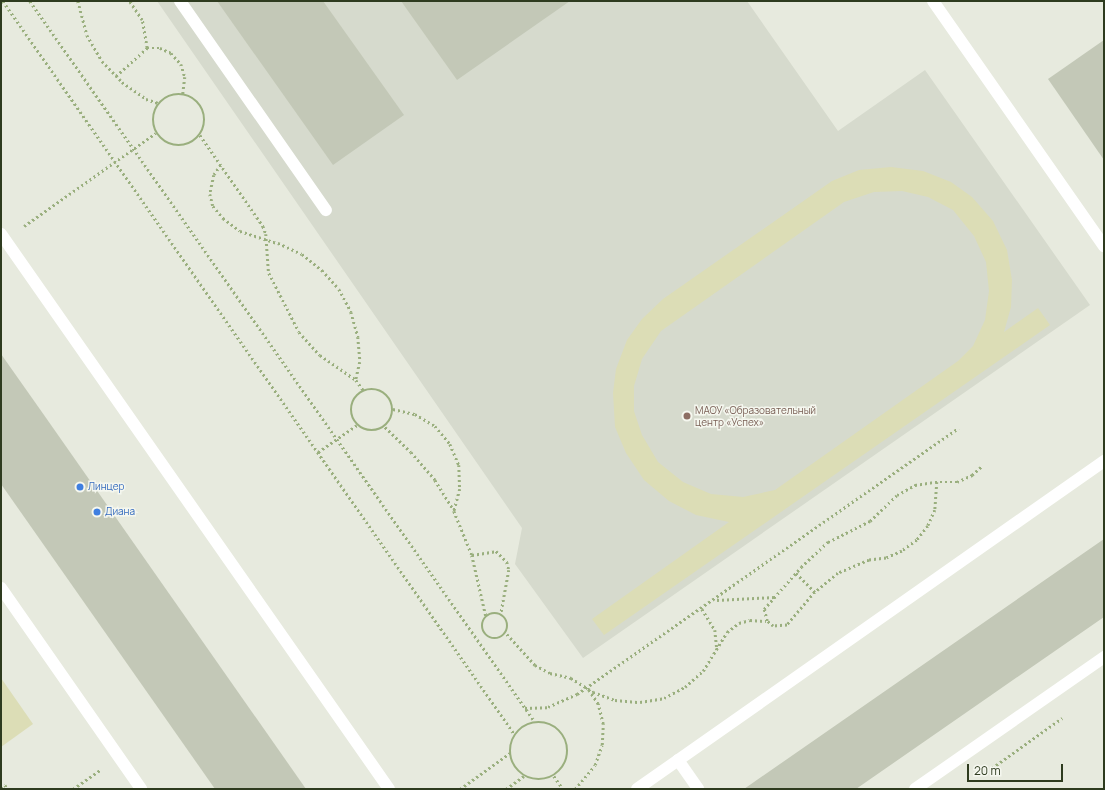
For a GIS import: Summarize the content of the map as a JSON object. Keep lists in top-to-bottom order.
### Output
{
  "places": ["МАОУ «Образовательный центр «Успех»", "Линцер", "Диана"],
  "scale_bar": "20 m"
}
